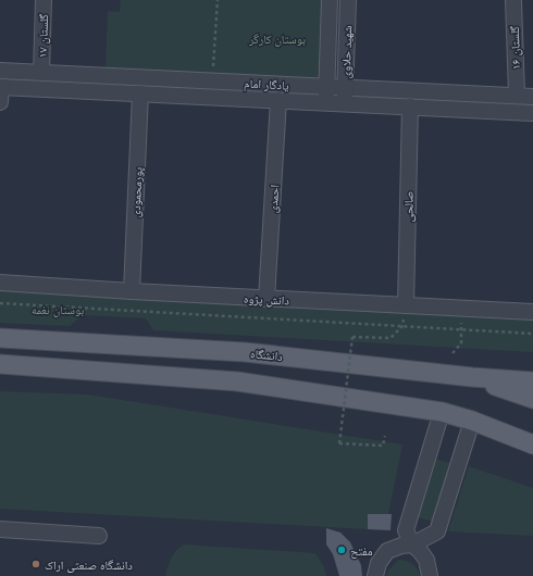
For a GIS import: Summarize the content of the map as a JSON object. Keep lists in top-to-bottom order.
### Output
{
  "streets": {
    "main road": ["دانشگاه"],
    "street": [
      "گلستان ۱۷",
      "گلستان ۱۶",
      "شهید حلاوی",
      "یادگار امام",
      "پورمحمودی",
      "احمدی",
      "صالحی",
      "دانش پژوه"
    ]
  },
  "crossings": [
    ["گلستان ۱۷", "یادگار امام"],
    ["گلستان ۱۶", "یادگار امام"],
    ["شهید حلاوی", "یادگار امام"],
    ["یادگار امام", "پورمحمودی"],
    ["یادگار امام", "احمدی"],
    ["یادگار امام", "صالحی"],
    ["پورمحمودی", "دانش پژوه"],
    ["احمدی", "دانش پژوه"],
    ["صالحی", "دانش پژوه"]
  ],
  "parks": ["بوستان کارگر", "بوستان نغمه"],
  "places": ["مفتح", "دانشگاه صنعتی اراک"]
}
